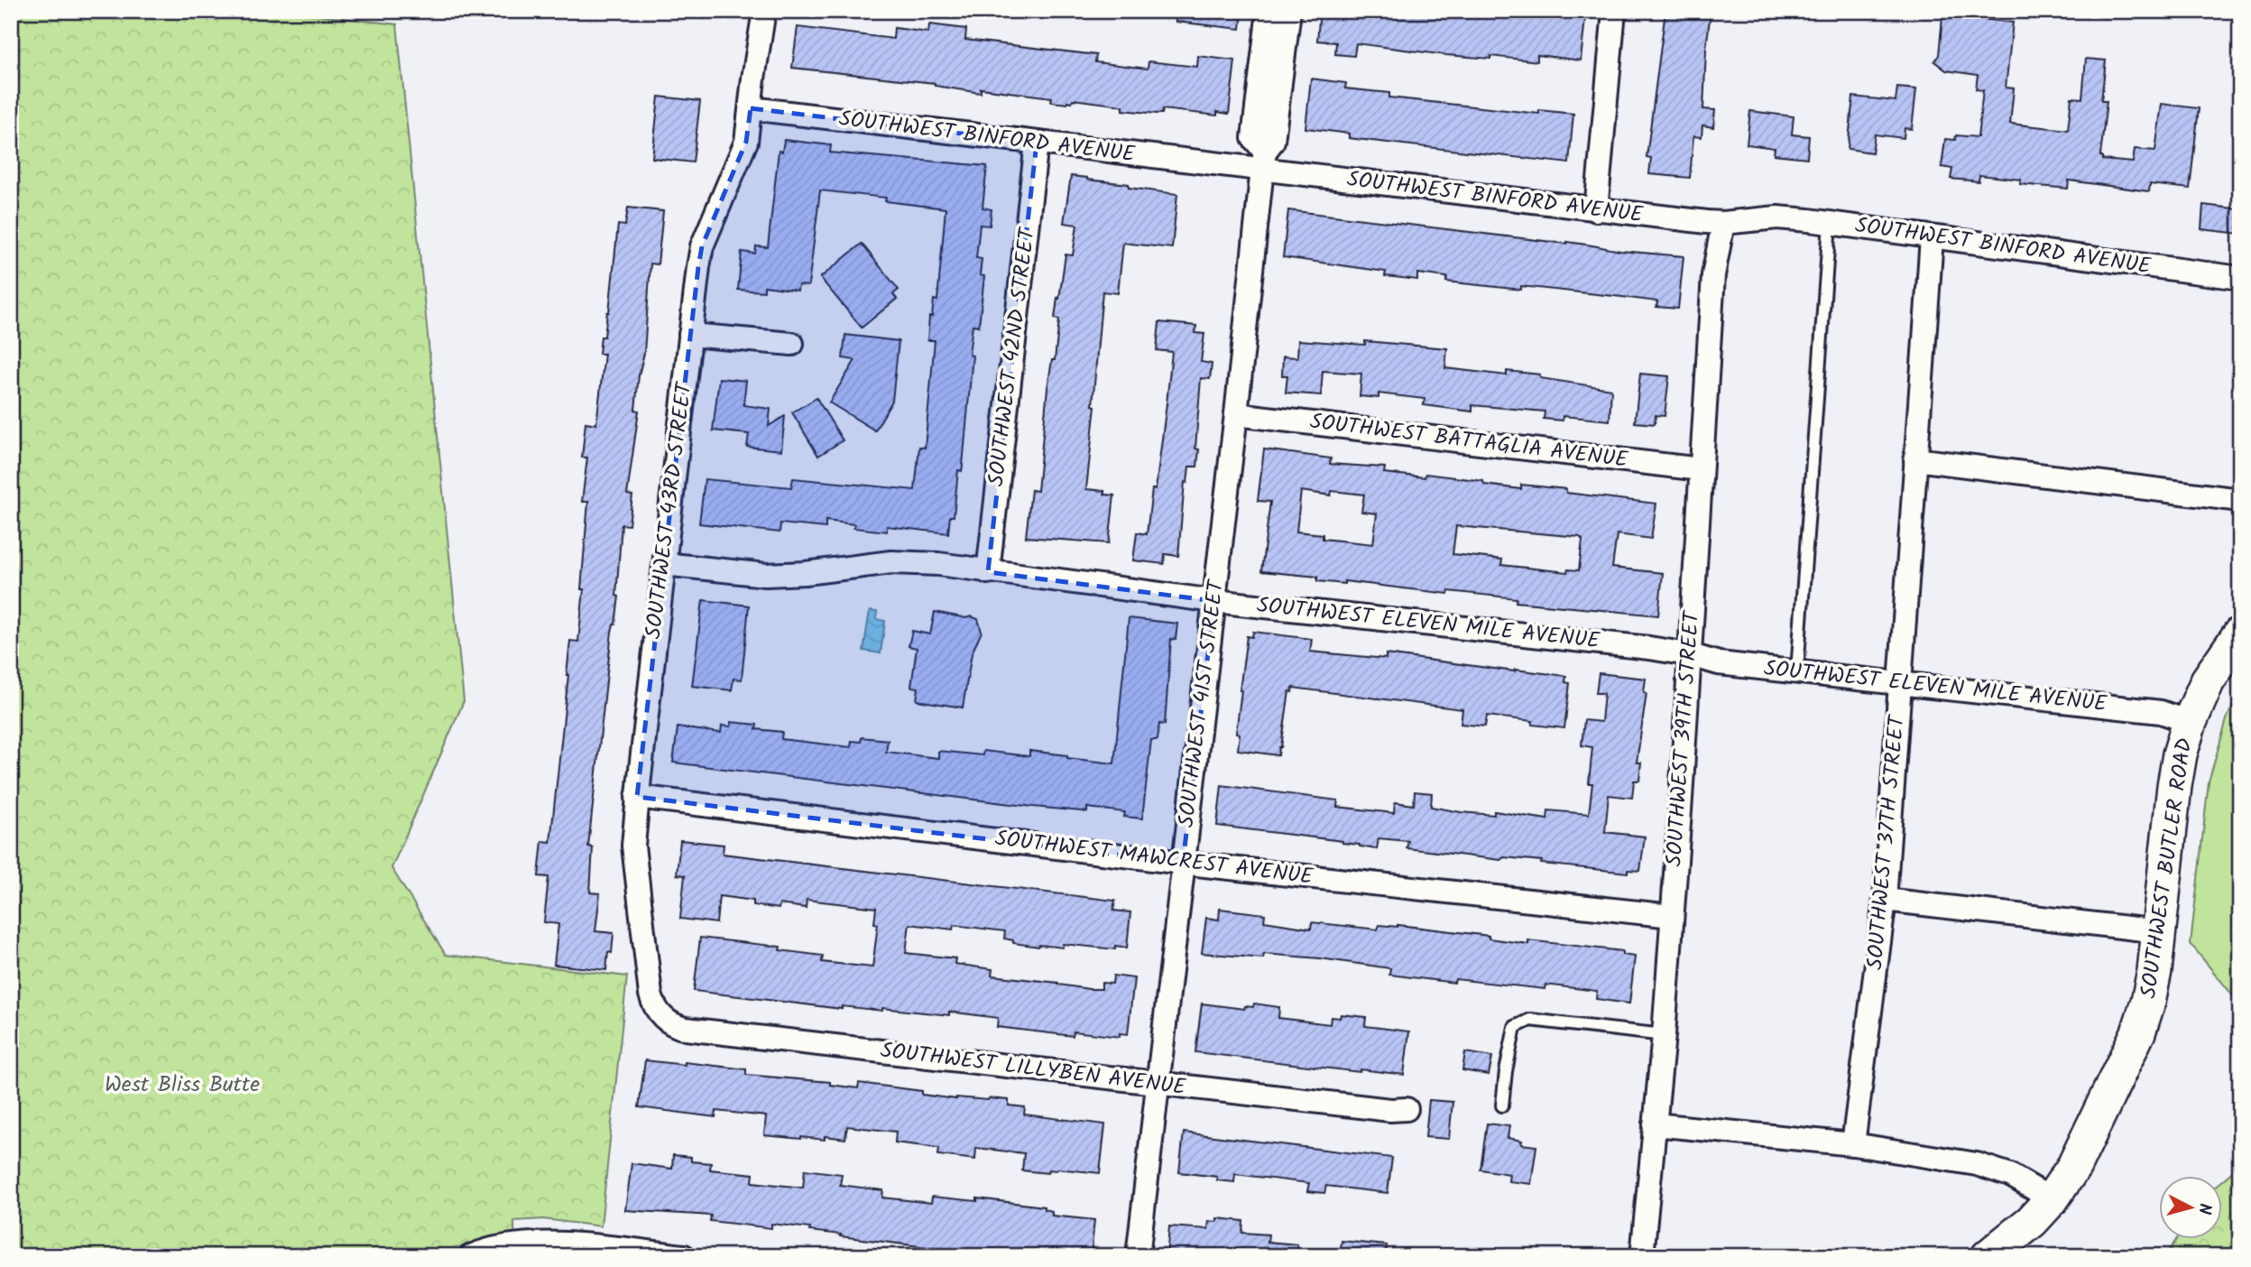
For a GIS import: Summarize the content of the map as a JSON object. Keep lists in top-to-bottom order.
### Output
{
  "streets": {
    "main road": ["SOUTHWEST BUTLER ROAD"],
    "street": [
      "SOUTHWEST BINFORD AVENUE",
      "SOUTHWEST 42ND STREET",
      "SOUTHWEST BATTAGLIA AVENUE",
      "SOUTHWEST 43RD STREET",
      "SOUTHWEST ELEVEN MILE AVENUE",
      "SOUTHWEST 41ST STREET",
      "SOUTHWEST 39TH STREET",
      "SOUTHWEST 37TH STREET",
      "SOUTHWEST MAWCREST AVENUE",
      "SOUTHWEST LILLYBEN AVENUE"
    ]
  },
  "crossings": [
    ["SOUTHWEST BINFORD AVENUE", "SOUTHWEST 42ND STREET"],
    ["SOUTHWEST BINFORD AVENUE", "SOUTHWEST 43RD STREET"],
    ["SOUTHWEST BINFORD AVENUE", "SOUTHWEST 41ST STREET"],
    ["SOUTHWEST BINFORD AVENUE", "SOUTHWEST 39TH STREET"],
    ["SOUTHWEST BINFORD AVENUE", "SOUTHWEST 37TH STREET"],
    ["SOUTHWEST 42ND STREET", "SOUTHWEST ELEVEN MILE AVENUE"],
    ["SOUTHWEST BATTAGLIA AVENUE", "SOUTHWEST 41ST STREET"],
    ["SOUTHWEST BATTAGLIA AVENUE", "SOUTHWEST 39TH STREET"],
    ["SOUTHWEST 43RD STREET", "SOUTHWEST ELEVEN MILE AVENUE"],
    ["SOUTHWEST 43RD STREET", "SOUTHWEST MAWCREST AVENUE"],
    ["SOUTHWEST 43RD STREET", "SOUTHWEST LILLYBEN AVENUE"],
    ["SOUTHWEST ELEVEN MILE AVENUE", "SOUTHWEST 41ST STREET"],
    ["SOUTHWEST ELEVEN MILE AVENUE", "SOUTHWEST 39TH STREET"],
    ["SOUTHWEST ELEVEN MILE AVENUE", "SOUTHWEST 37TH STREET"],
    ["SOUTHWEST ELEVEN MILE AVENUE", "SOUTHWEST BUTLER ROAD"],
    ["SOUTHWEST 41ST STREET", "SOUTHWEST MAWCREST AVENUE"],
    ["SOUTHWEST 41ST STREET", "SOUTHWEST LILLYBEN AVENUE"],
    ["SOUTHWEST 39TH STREET", "SOUTHWEST MAWCREST AVENUE"]
  ],
  "parks": ["West Bliss Butte"],
  "north": "right"
}
